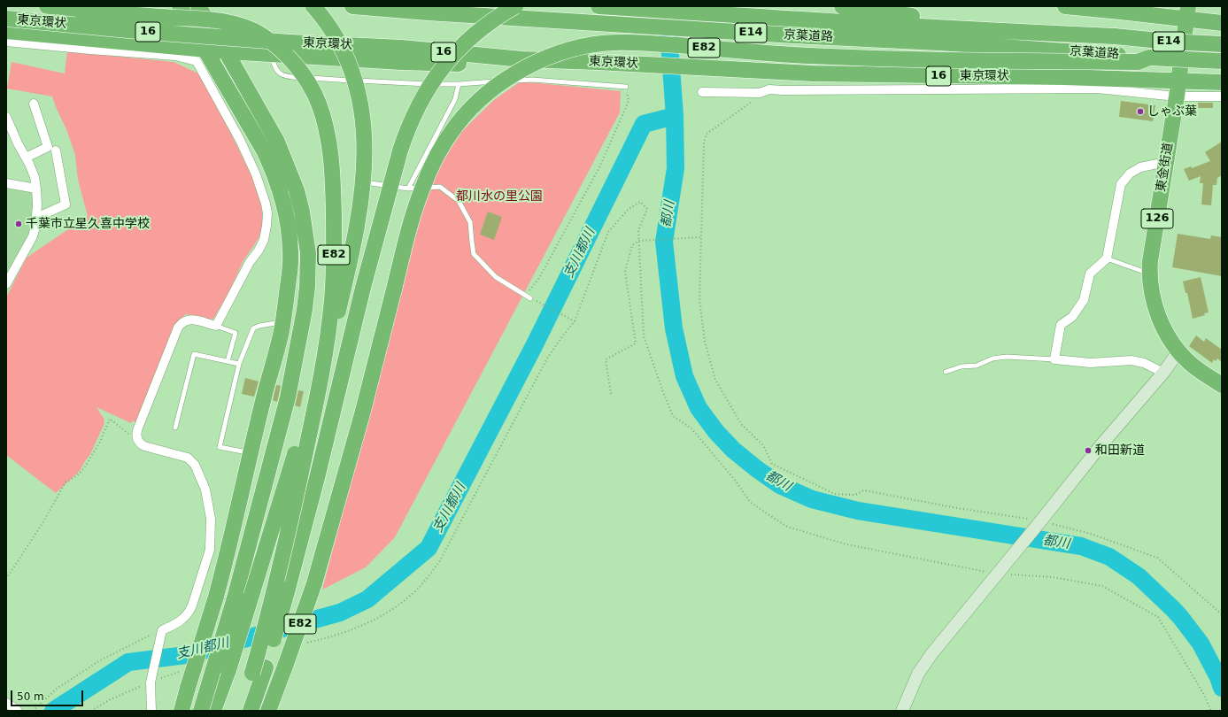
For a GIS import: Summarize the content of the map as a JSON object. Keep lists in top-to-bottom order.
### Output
{
  "streets": {
    "highway": [
      "東京環状",
      "16",
      "E14",
      "京葉道路",
      "E82",
      "東金街道",
      "126"
    ]
  },
  "crossings": [
    ["東京環状", "東金街道"],
    ["京葉道路", "E82"]
  ],
  "water": ["都川", "支川都川"],
  "parks": ["都川水の里公園"],
  "places": ["しゃぶ葉", "千葉市立星久喜中学校", "和田新道"],
  "scale_bar": "50 m"
}
